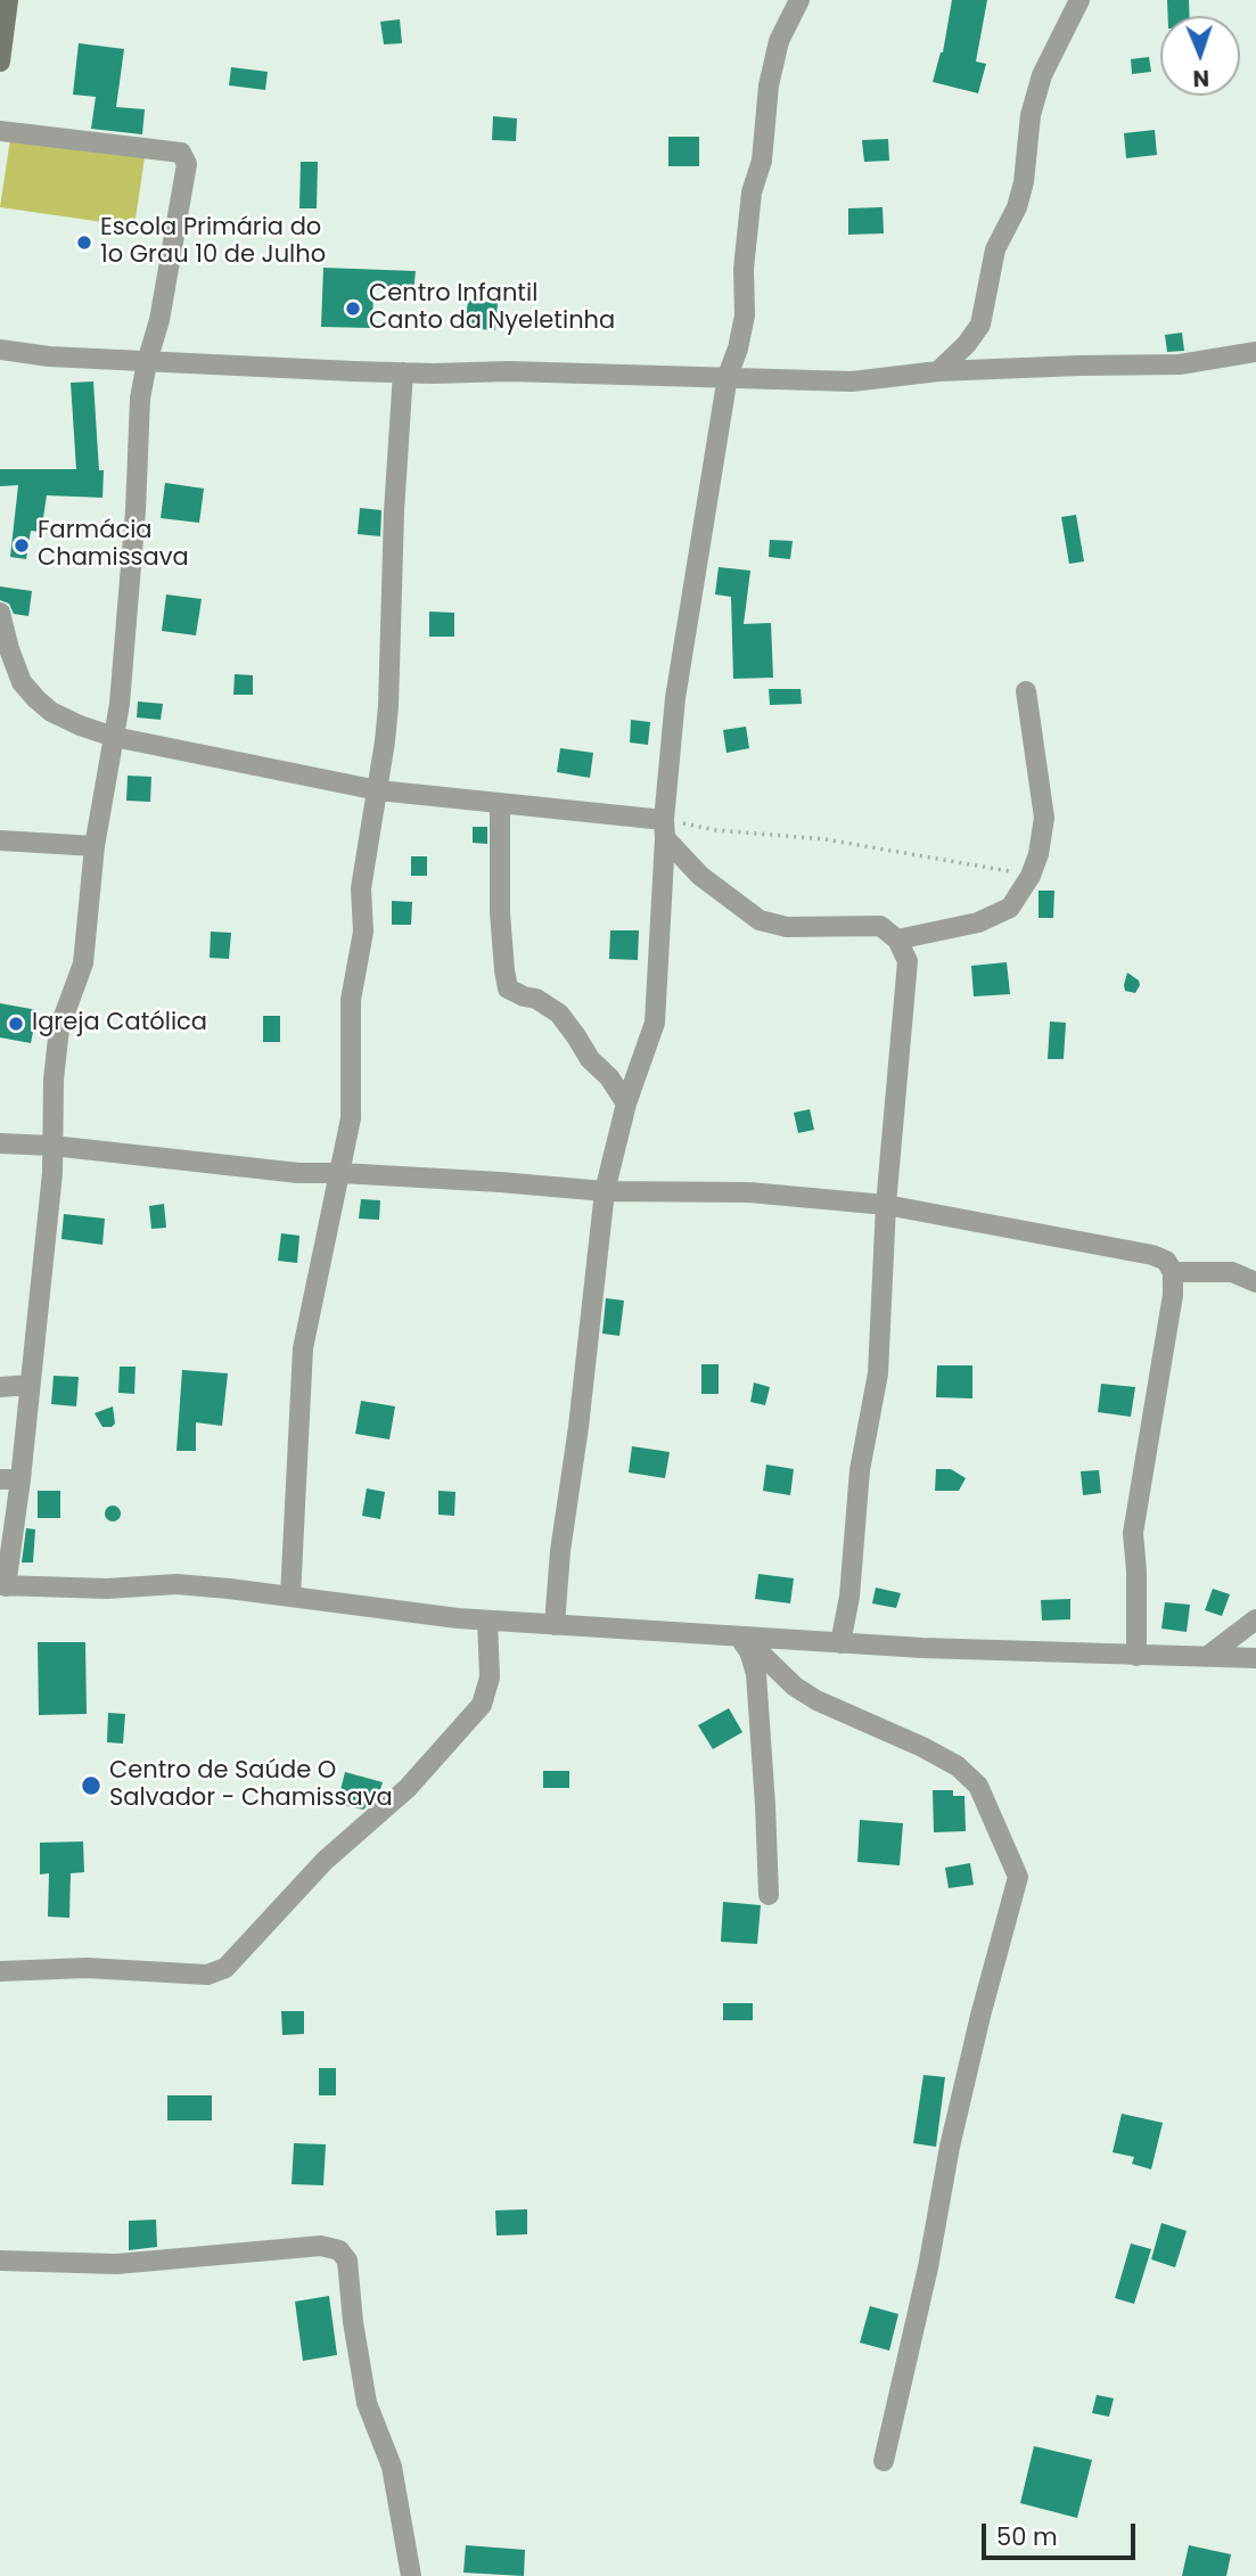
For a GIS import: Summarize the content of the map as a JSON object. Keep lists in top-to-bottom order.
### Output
{
  "places": [
    "Escola Primária do 1o Grau 10 de Julho",
    "Centro Infantil Canto da Nyeletinha",
    "Farmácia Chamissava",
    "Igreja Católica",
    "Centro de Saúde O Salvador - Chamissava"
  ],
  "scale_bar": "50 m",
  "north": "bottom"
}
